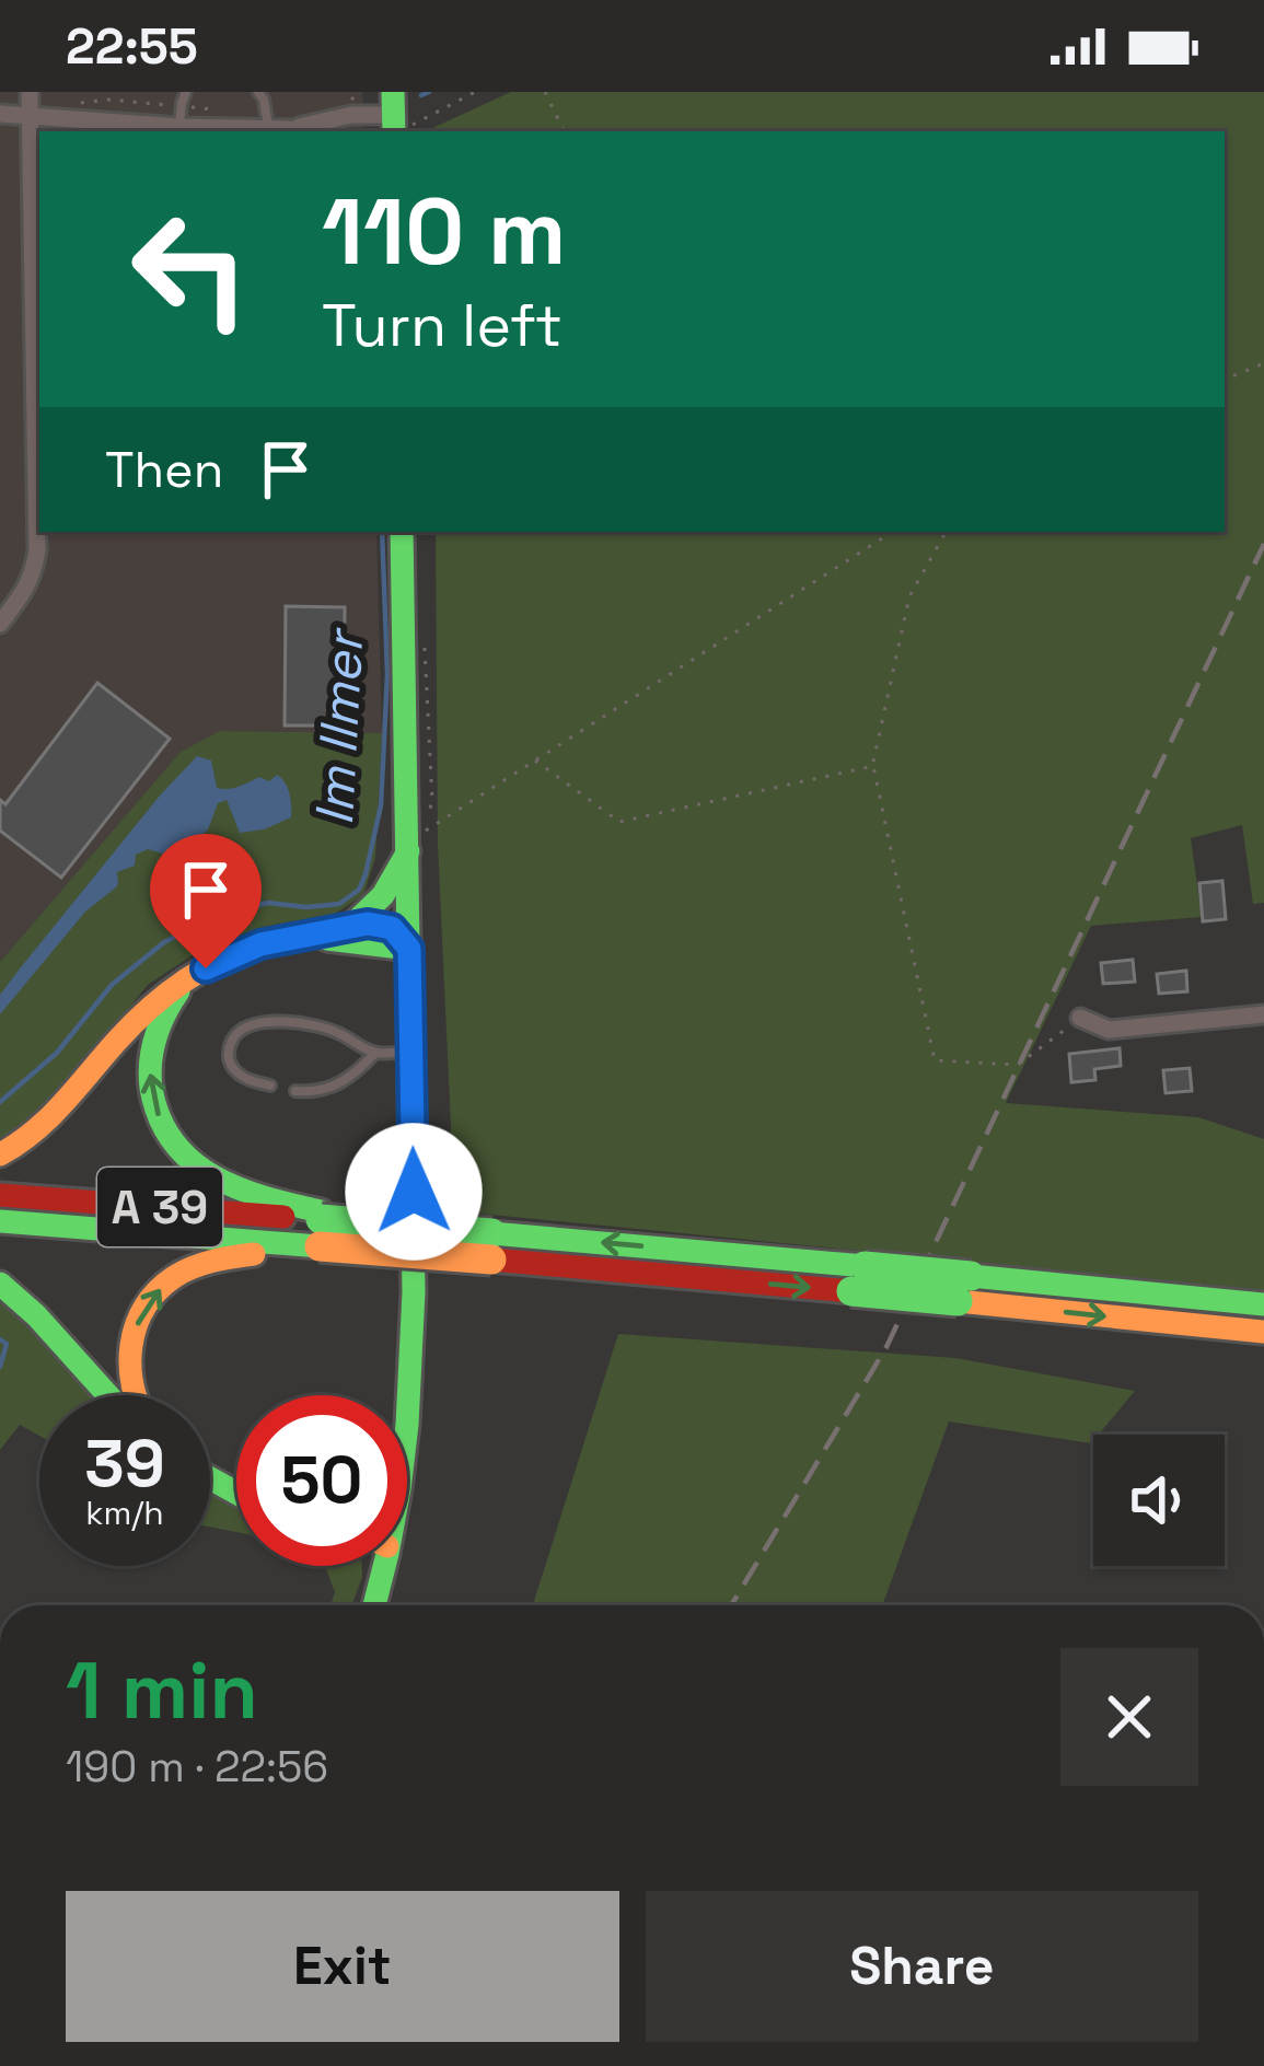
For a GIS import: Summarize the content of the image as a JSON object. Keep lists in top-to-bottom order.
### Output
{
  "streets": {
    "main road": ["A 39"]
  },
  "water": ["Im Ilmer"],
  "page": {
    "status": "22:55",
    "turn": ["110 m", "Turn left"],
    "then": "Then",
    "speed": "39 km/h",
    "limit": "50",
    "heading": ["1 min", "190 m · 22:56"],
    "buttons": ["Exit", "Share"]
  }
}
